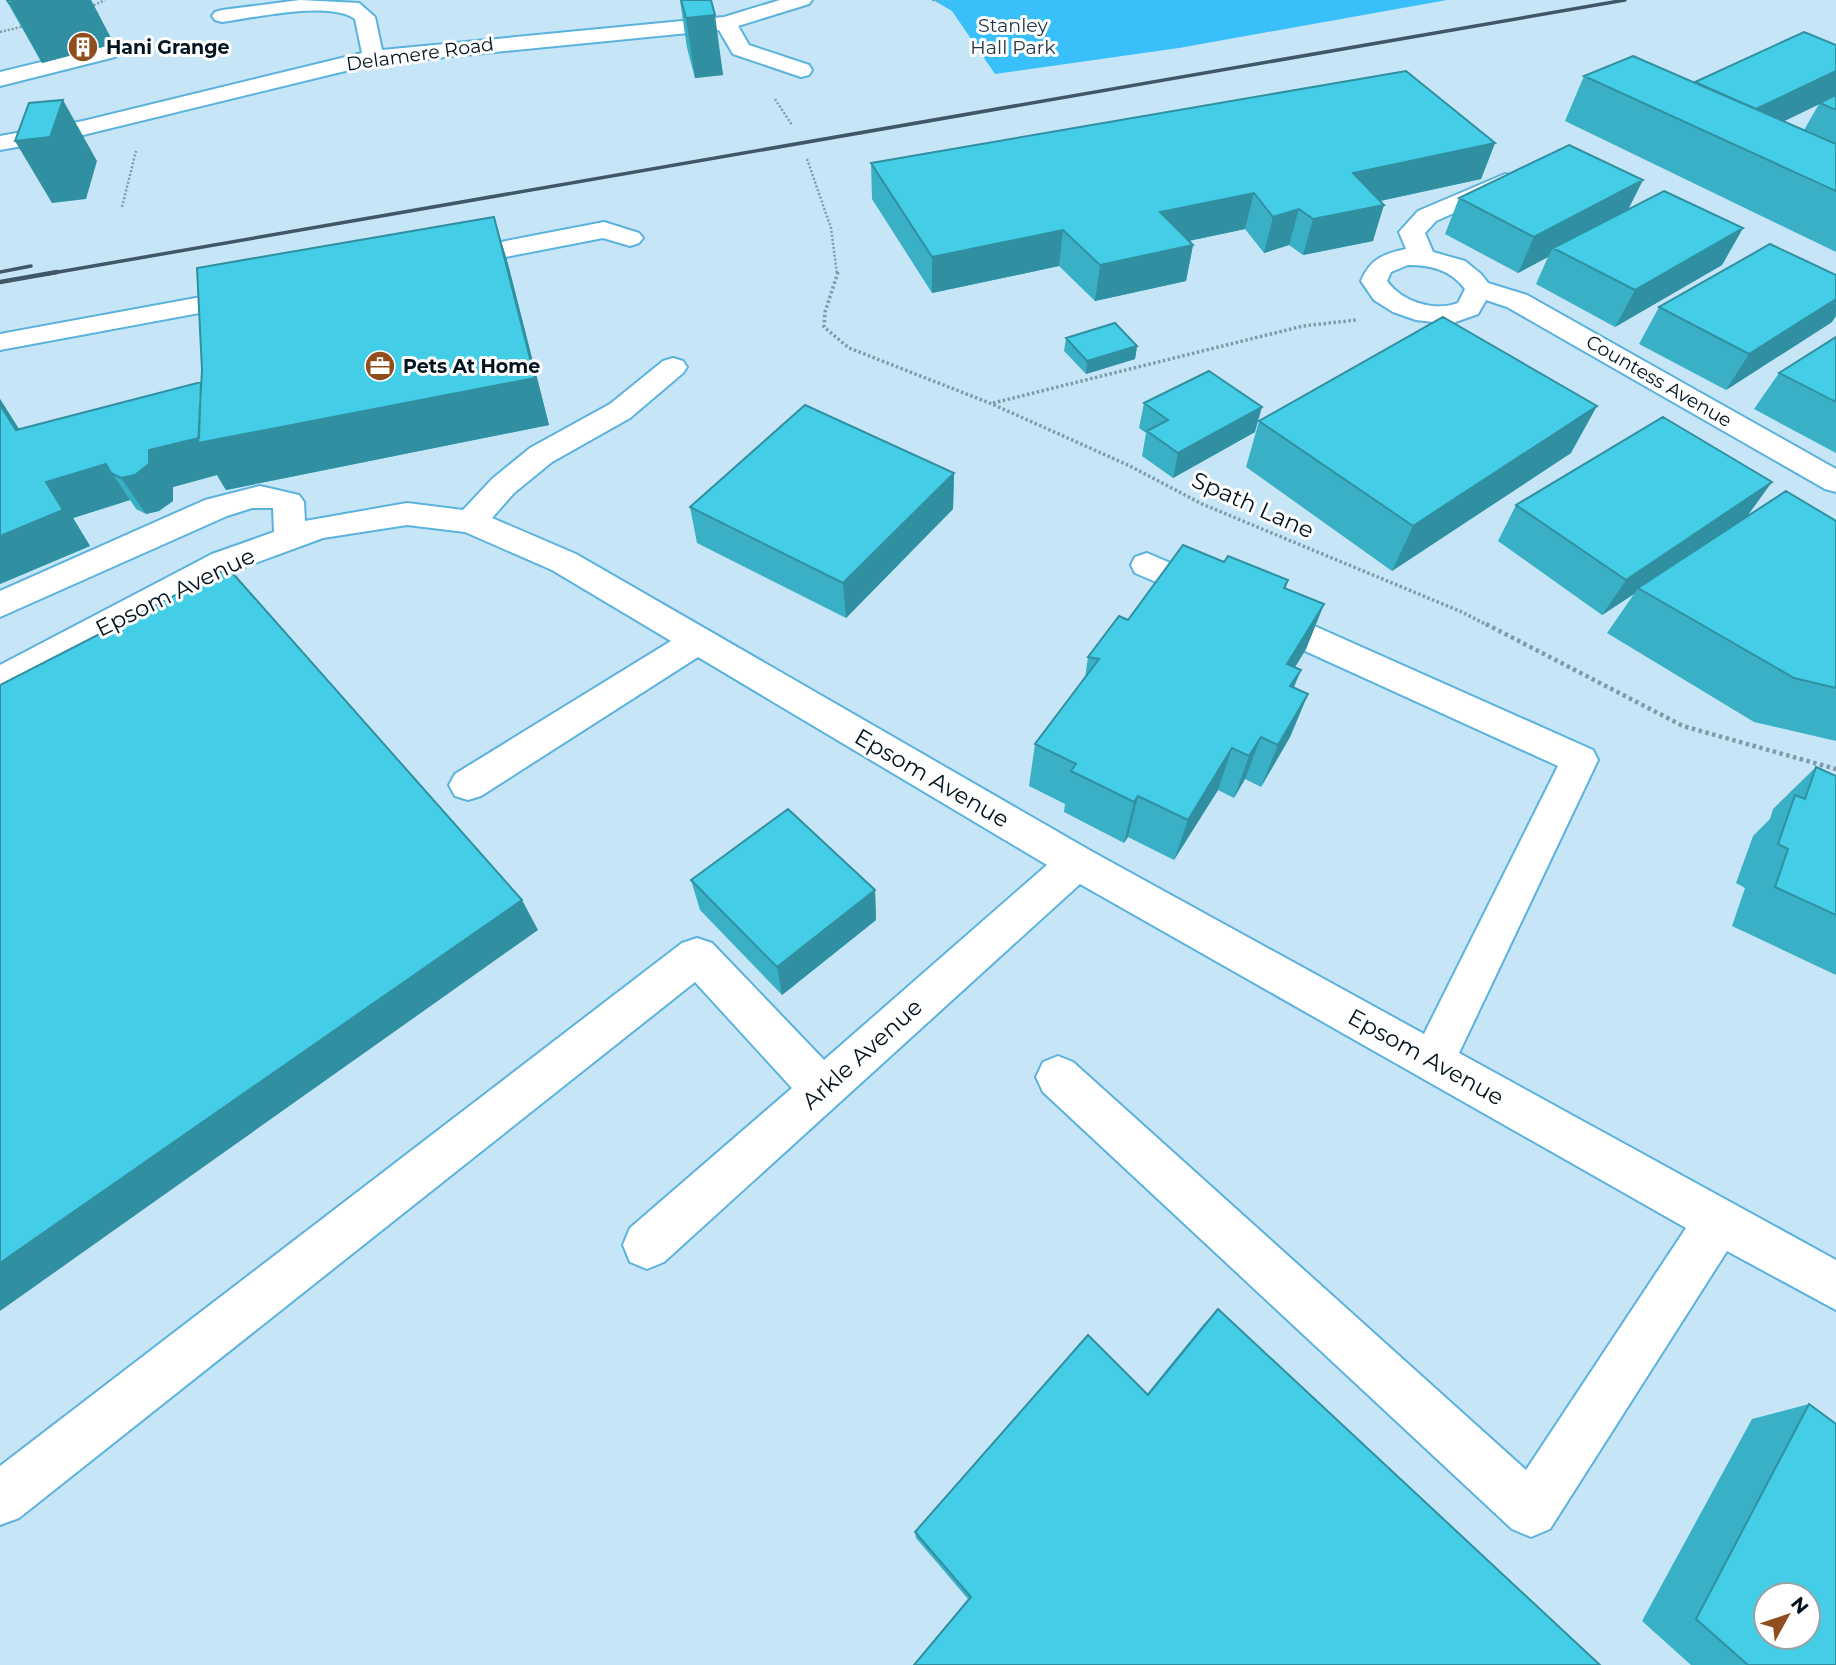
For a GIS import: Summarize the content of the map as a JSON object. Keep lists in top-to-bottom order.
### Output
{
  "streets": {
    "street": [
      "Delamere Road",
      "Countess Avenue",
      "Epsom Avenue",
      "Arkle Avenue"
    ],
    "path": ["Spath Lane"]
  },
  "crossings": [
    ["Epsom Avenue", "Arkle Avenue"]
  ],
  "parks": ["Stanley Hall Park"],
  "places": {
    "building": ["Hani Grange"],
    "office": ["Pets At Home"]
  },
  "north": "top right"
}
